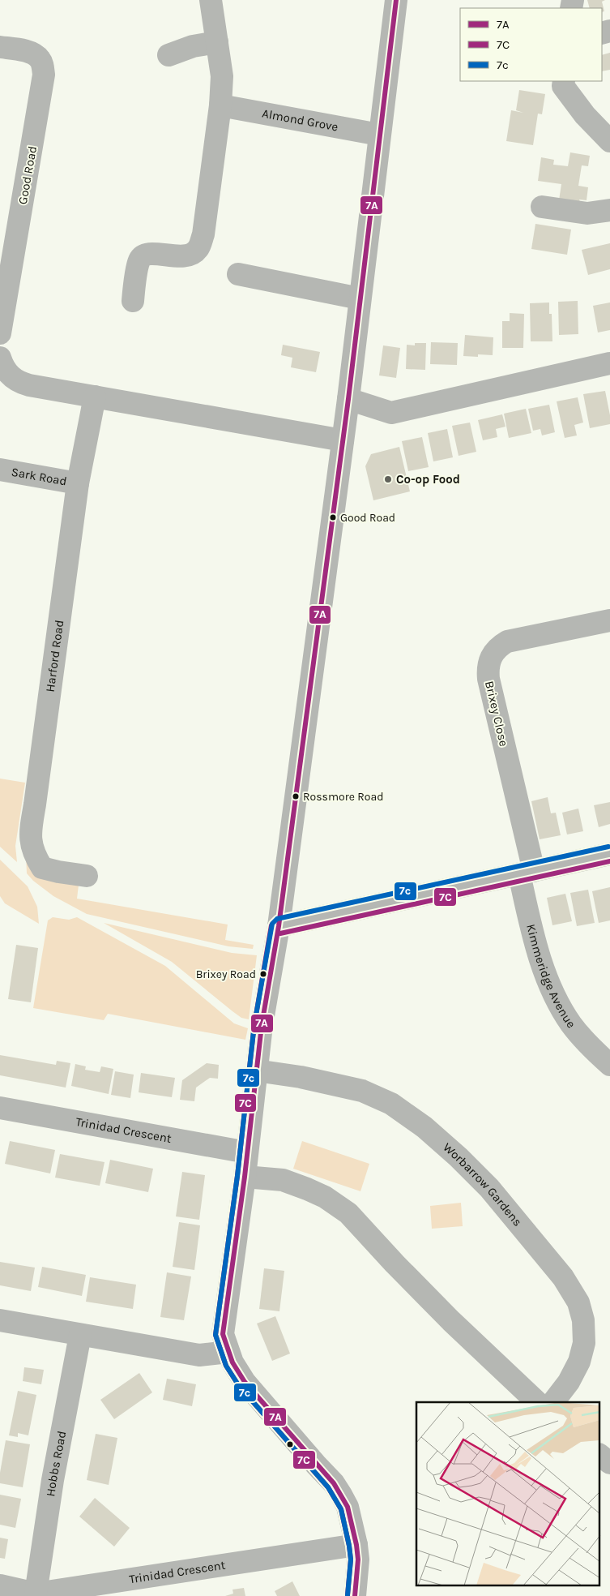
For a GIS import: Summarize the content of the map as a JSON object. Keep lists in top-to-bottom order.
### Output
{
  "streets": {
    "street": [
      "Almond Grove",
      "Good Road",
      "Sark Road",
      "Harford Road",
      "Brixey Close",
      "Kimmeridge Avenue",
      "Trinidad Crescent",
      "Worbarrow Gardens",
      "Hobbs Road"
    ]
  },
  "crossings": [
    ["Sark Road", "Harford Road"],
    ["Brixey Close", "Kimmeridge Avenue"],
    ["Trinidad Crescent", "Hobbs Road"]
  ],
  "places": [
    "Co-op Food",
    "Good Road",
    "Rossmore Road",
    "Brixey Road"
  ],
  "lines": ["transit line 7A", "transit line 7c", "transit line 7C"],
  "legend": ["7A", "7C", "7c"]
}
